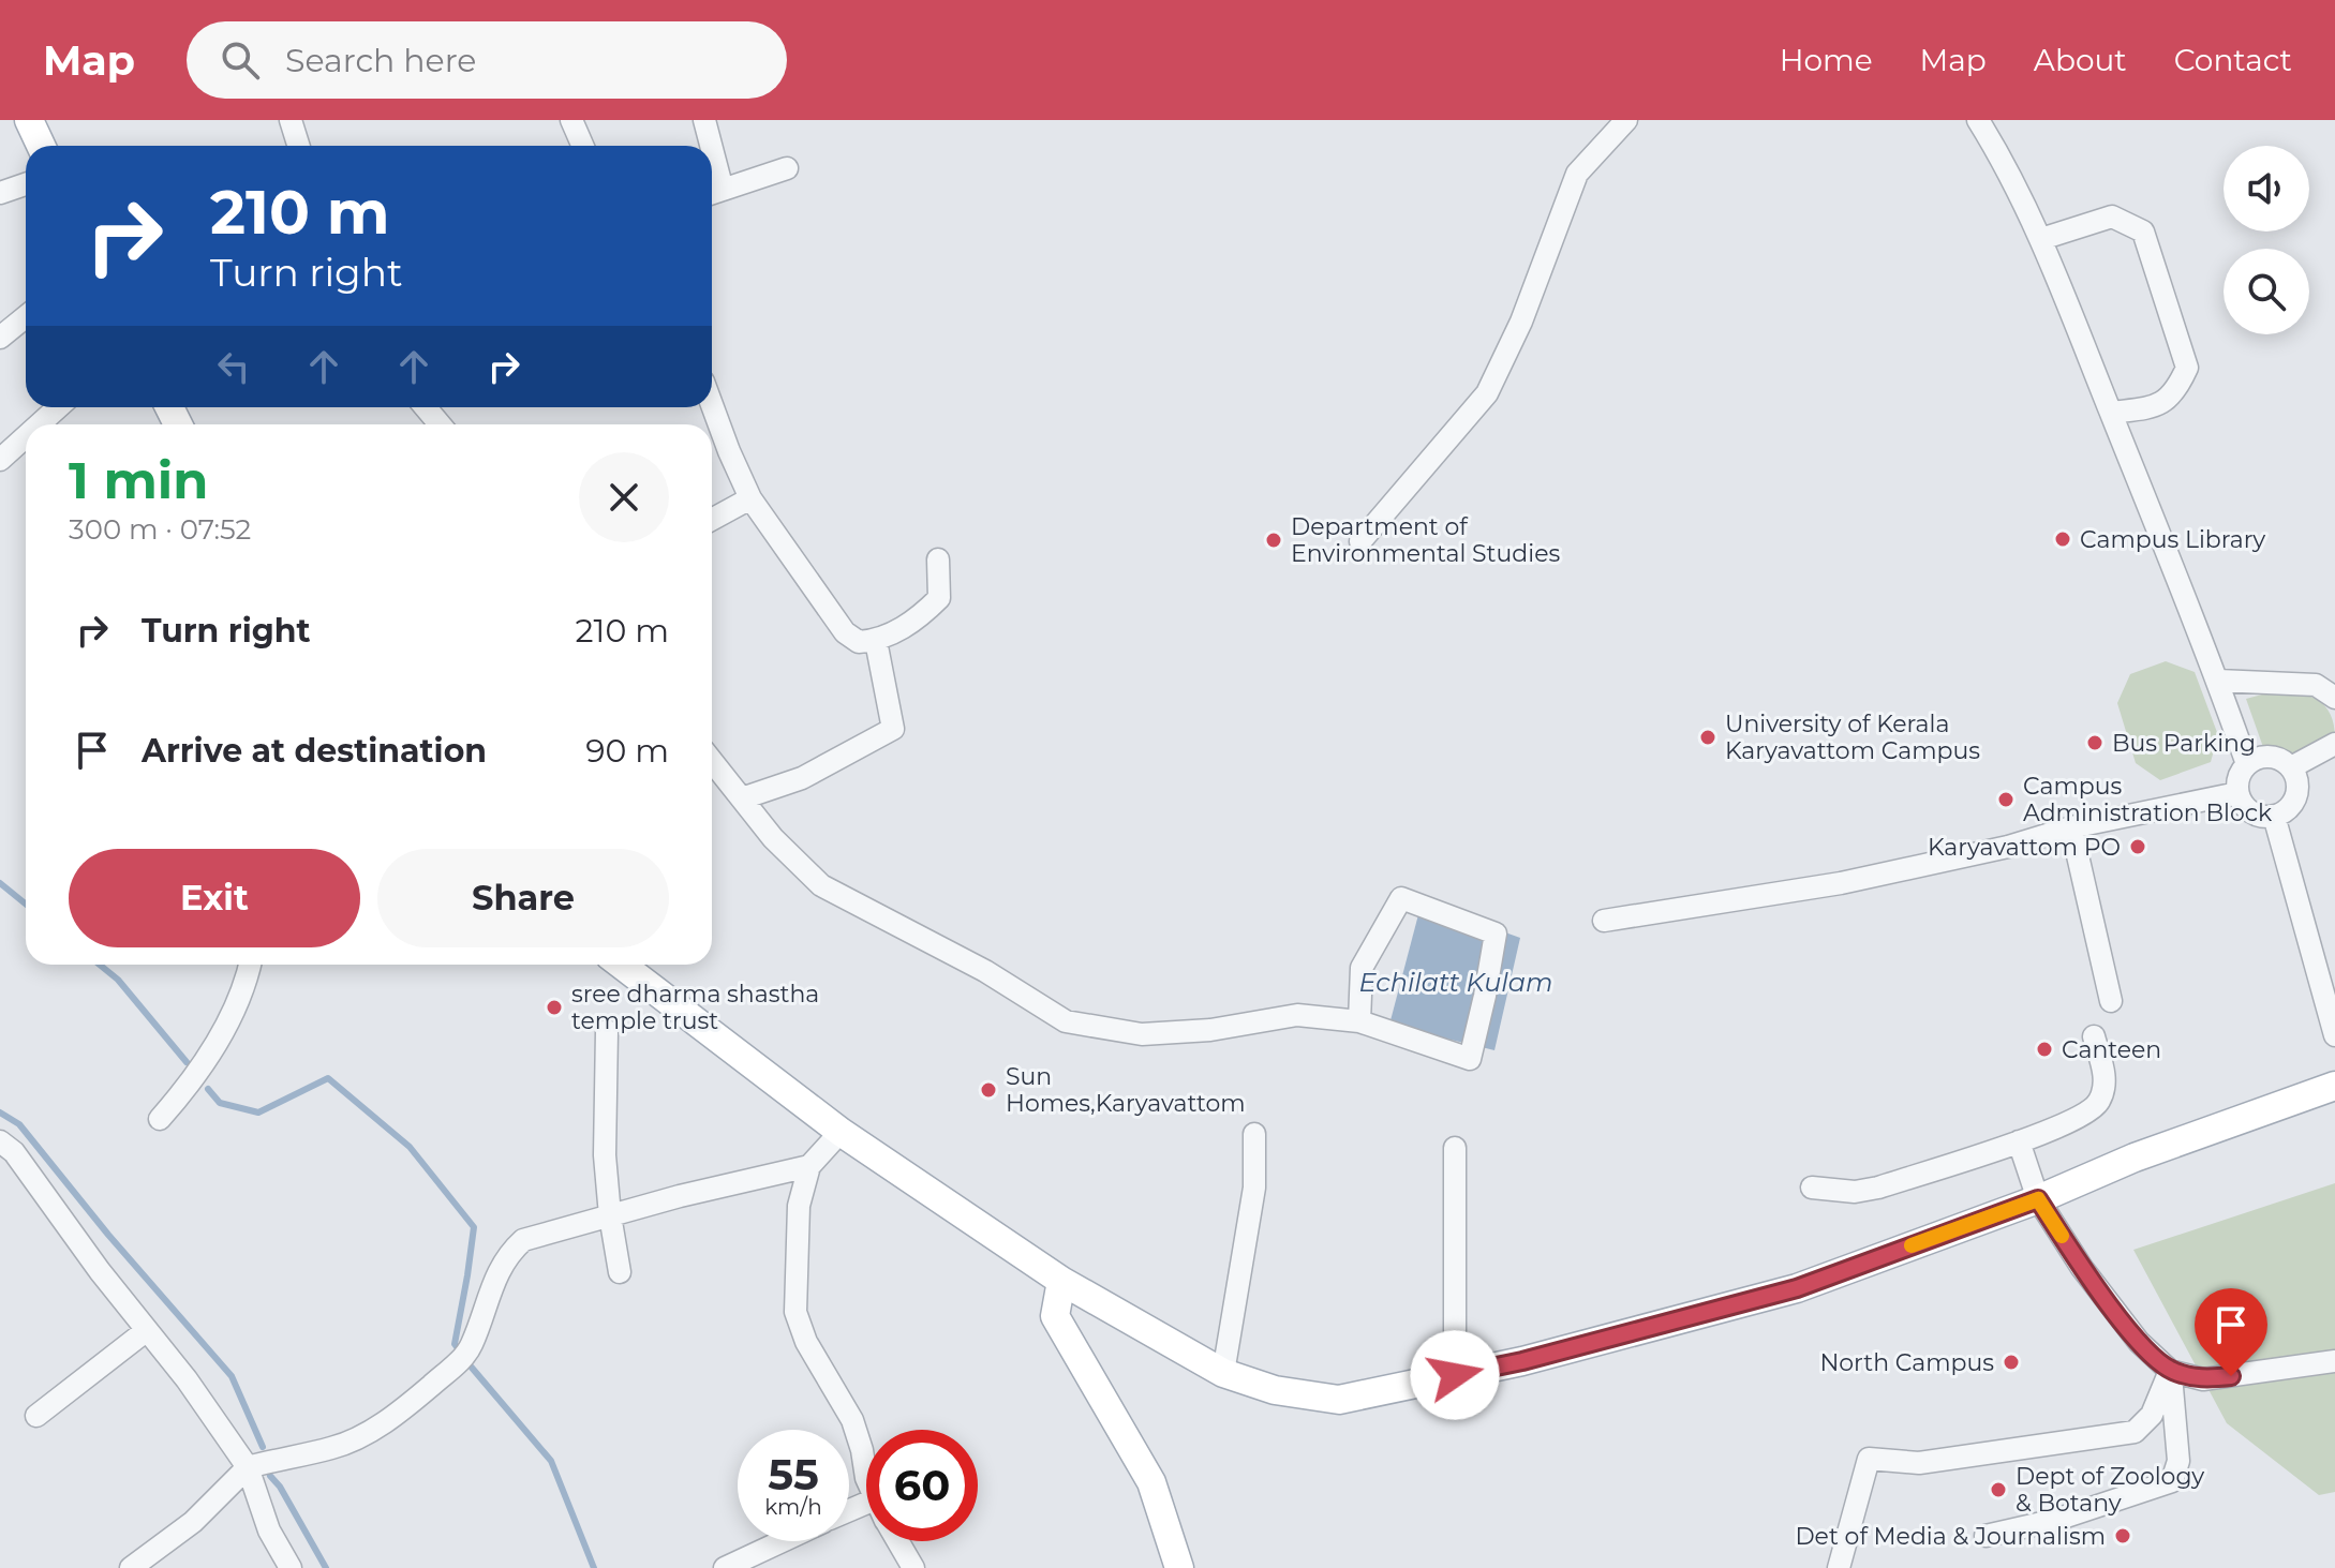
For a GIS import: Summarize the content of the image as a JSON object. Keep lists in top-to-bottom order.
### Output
{
  "water": ["Echilatt Kulam"],
  "places": [
    "Campus Library",
    "Department of Environmental Studies",
    "University of Kerala Karyavattom Campus",
    "Bus Parking",
    "Campus Administration Block",
    "Karyavattom PO",
    "sree dharma shastha temple trust",
    "Canteen",
    "Sun Homes,Karyavattom",
    "North Campus",
    "Dept of Zoology & Botany",
    "Det of Media & Journalism"
  ],
  "page": {
    "header": "Map",
    "search": "Search here",
    "nav": [
      "Home",
      "Map",
      "About",
      "Contact"
    ],
    "turn": ["210 m", "Turn right"],
    "heading": ["1 min", "300 m · 07:52"],
    "list": [
      {
        "name": "Turn right",
        "value": "210 m"
      },
      {
        "name": "Arrive at destination",
        "value": "90 m"
      }
    ],
    "buttons": ["Exit", "Share"],
    "speed": "55 km/h",
    "limit": "60"
  }
}
